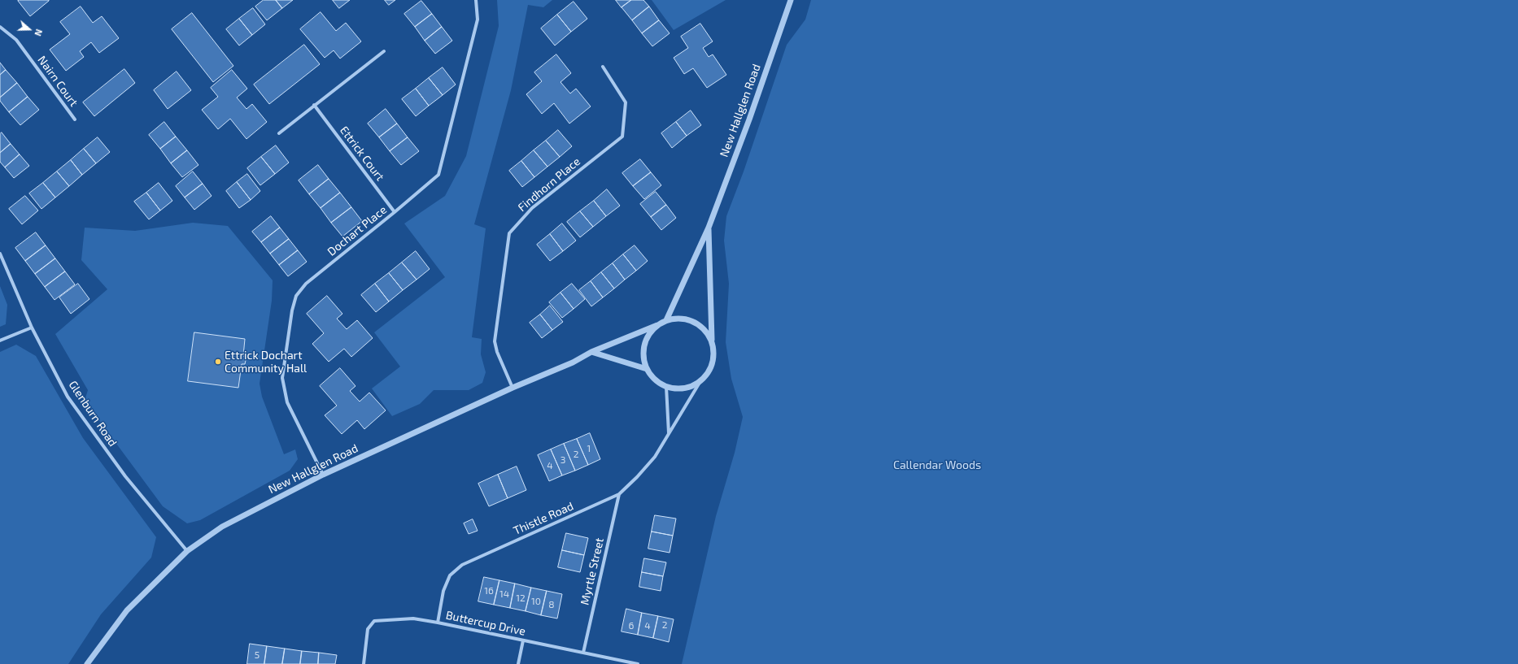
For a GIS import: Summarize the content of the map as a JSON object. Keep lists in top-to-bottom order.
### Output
{
  "streets": {
    "street": [
      "Nairn Court",
      "New Hallglen Road",
      "Ettrick Court",
      "Findhorn Place",
      "Dochart Place",
      "Glenburn Road",
      "Thistle Road",
      "Myrtle Street",
      "Buttercup Drive"
    ]
  },
  "crossings": [
    ["New Hallglen Road", "Findhorn Place"],
    ["New Hallglen Road", "Dochart Place"],
    ["New Hallglen Road", "Glenburn Road"],
    ["New Hallglen Road", "Thistle Road"],
    ["Ettrick Court", "Dochart Place"],
    ["Thistle Road", "Myrtle Street"],
    ["Thistle Road", "Buttercup Drive"],
    ["Myrtle Street", "Buttercup Drive"]
  ],
  "parks": ["Callendar Woods"],
  "places": ["Ettrick Dochart Community Hall"],
  "house_numbers": [
    "1",
    "2",
    "3",
    "4",
    "16",
    "14",
    "12",
    "10",
    "8",
    "2",
    "6",
    "4",
    "5"
  ],
  "north": "right"
}
